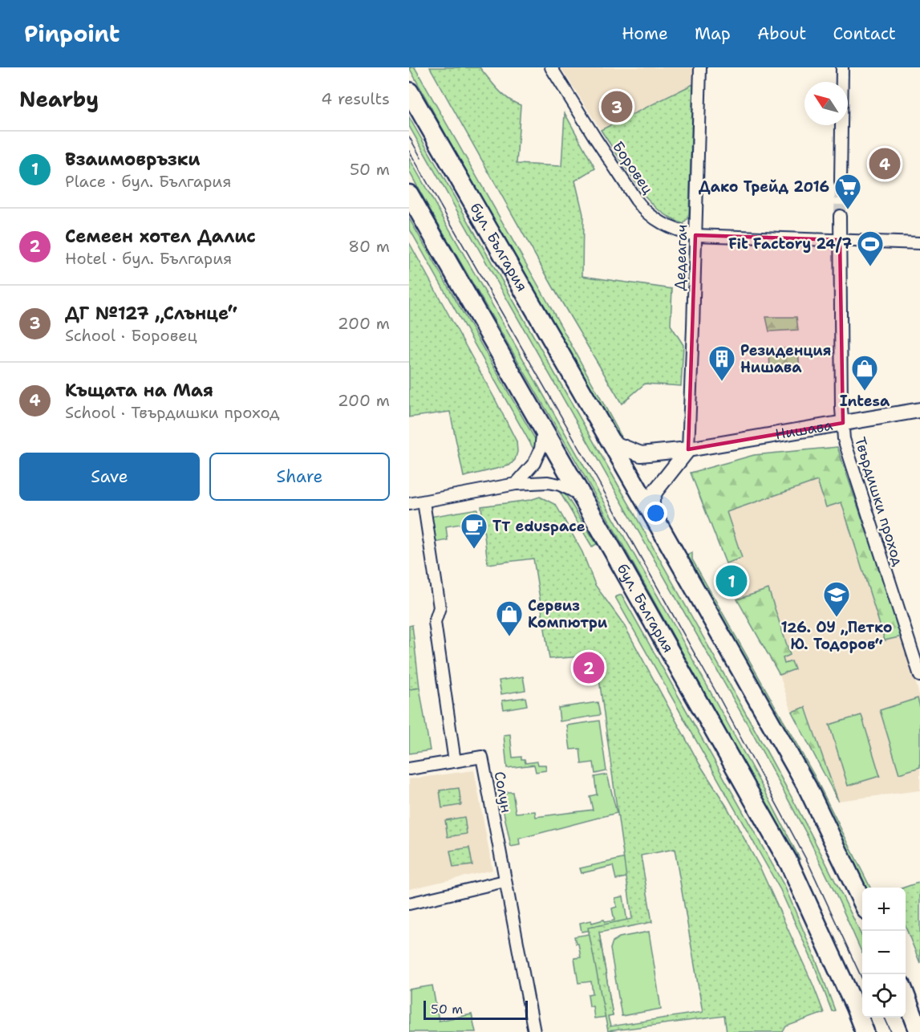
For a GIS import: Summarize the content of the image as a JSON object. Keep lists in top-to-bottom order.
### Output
{
  "streets": {
    "main road": ["бул. България"],
    "street": [
      "Боровец",
      "Дедеагач",
      "Нишава",
      "Твърдишки проход",
      "Солун"
    ]
  },
  "crossings": [
    ["Боровец", "Дедеагач"],
    ["Боровец", "Твърдишки проход"],
    ["бул. България", "Нишава"],
    ["Дедеагач", "Нишава"],
    ["Нишава", "Твърдишки проход"]
  ],
  "places": {
    "supermarket": ["Дако Трейд 2016"],
    "sports": ["Fit Factory 24/7"],
    "building": ["Резиденция Нишава"],
    "shop": ["Intesa", "Сервиз Компютри"],
    "cafe": ["TT eduspace"],
    "school or university": ["126. ОУ „Петко Ю. Тодоров“"]
  },
  "scale_bar": "50 m",
  "north": "top left",
  "page": {
    "header": "Pinpoint",
    "nav": [
      "Home",
      "Map",
      "About",
      "Contact"
    ],
    "heading": ["Nearby", "4 results"],
    "pins": [
      "3",
      "4",
      "1",
      "2"
    ],
    "list": [
      {
        "mark": "1",
        "name": "Взаимовръзки",
        "note": "Place · бул. България",
        "value": "50 m"
      },
      {
        "mark": "2",
        "name": "Семеен хотел Далис",
        "note": "Hotel · бул. България",
        "value": "80 m"
      },
      {
        "mark": "3",
        "name": "ДГ №127 „Слънце“",
        "note": "School · Боровец",
        "value": "200 m"
      },
      {
        "mark": "4",
        "name": "Къщата на Мая",
        "note": "School · Твърдишки проход",
        "value": "200 m"
      }
    ],
    "buttons": ["Save", "Share"],
    "map_buttons": ["+", "−"],
    "scale": "50 m"
  }
}
